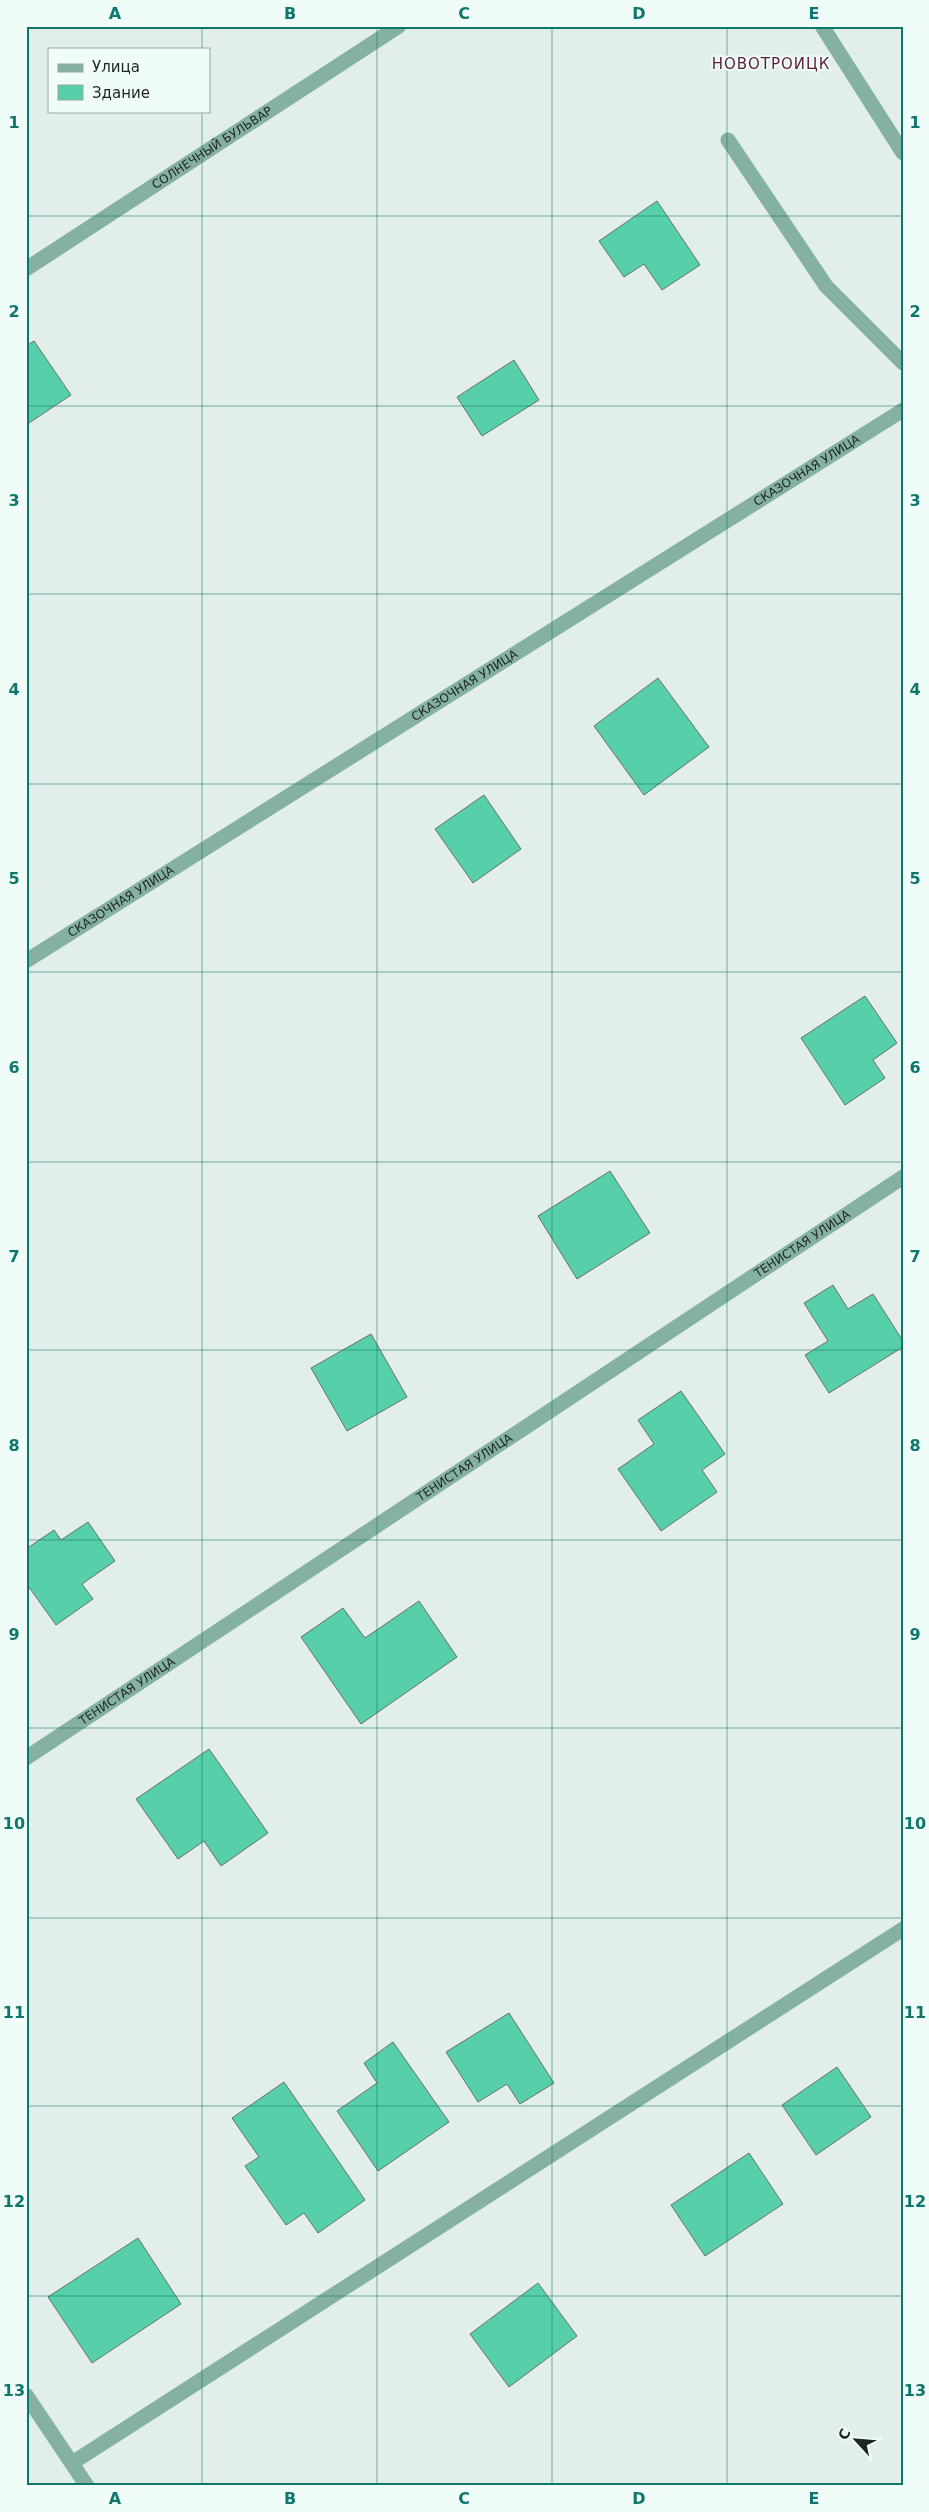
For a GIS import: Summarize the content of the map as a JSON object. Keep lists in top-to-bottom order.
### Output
{
  "streets": {
    "street": ["СОЛНЕЧНЫЙ БУЛЬВАР", "СКАЗОЧНАЯ УЛИЦА", "ТЕНИСТАЯ УЛИЦА"]
  },
  "districts": ["НОВОТРОИЦК"],
  "legend": ["Улица", "Здание"],
  "north": "top left",
  "grid": {
    "columns": [
      "A",
      "B",
      "C",
      "D",
      "E"
    ],
    "rows": [
      "1",
      "2",
      "3",
      "4",
      "5",
      "6",
      "7",
      "8",
      "9",
      "10",
      "11",
      "12",
      "13"
    ]
  }
}
